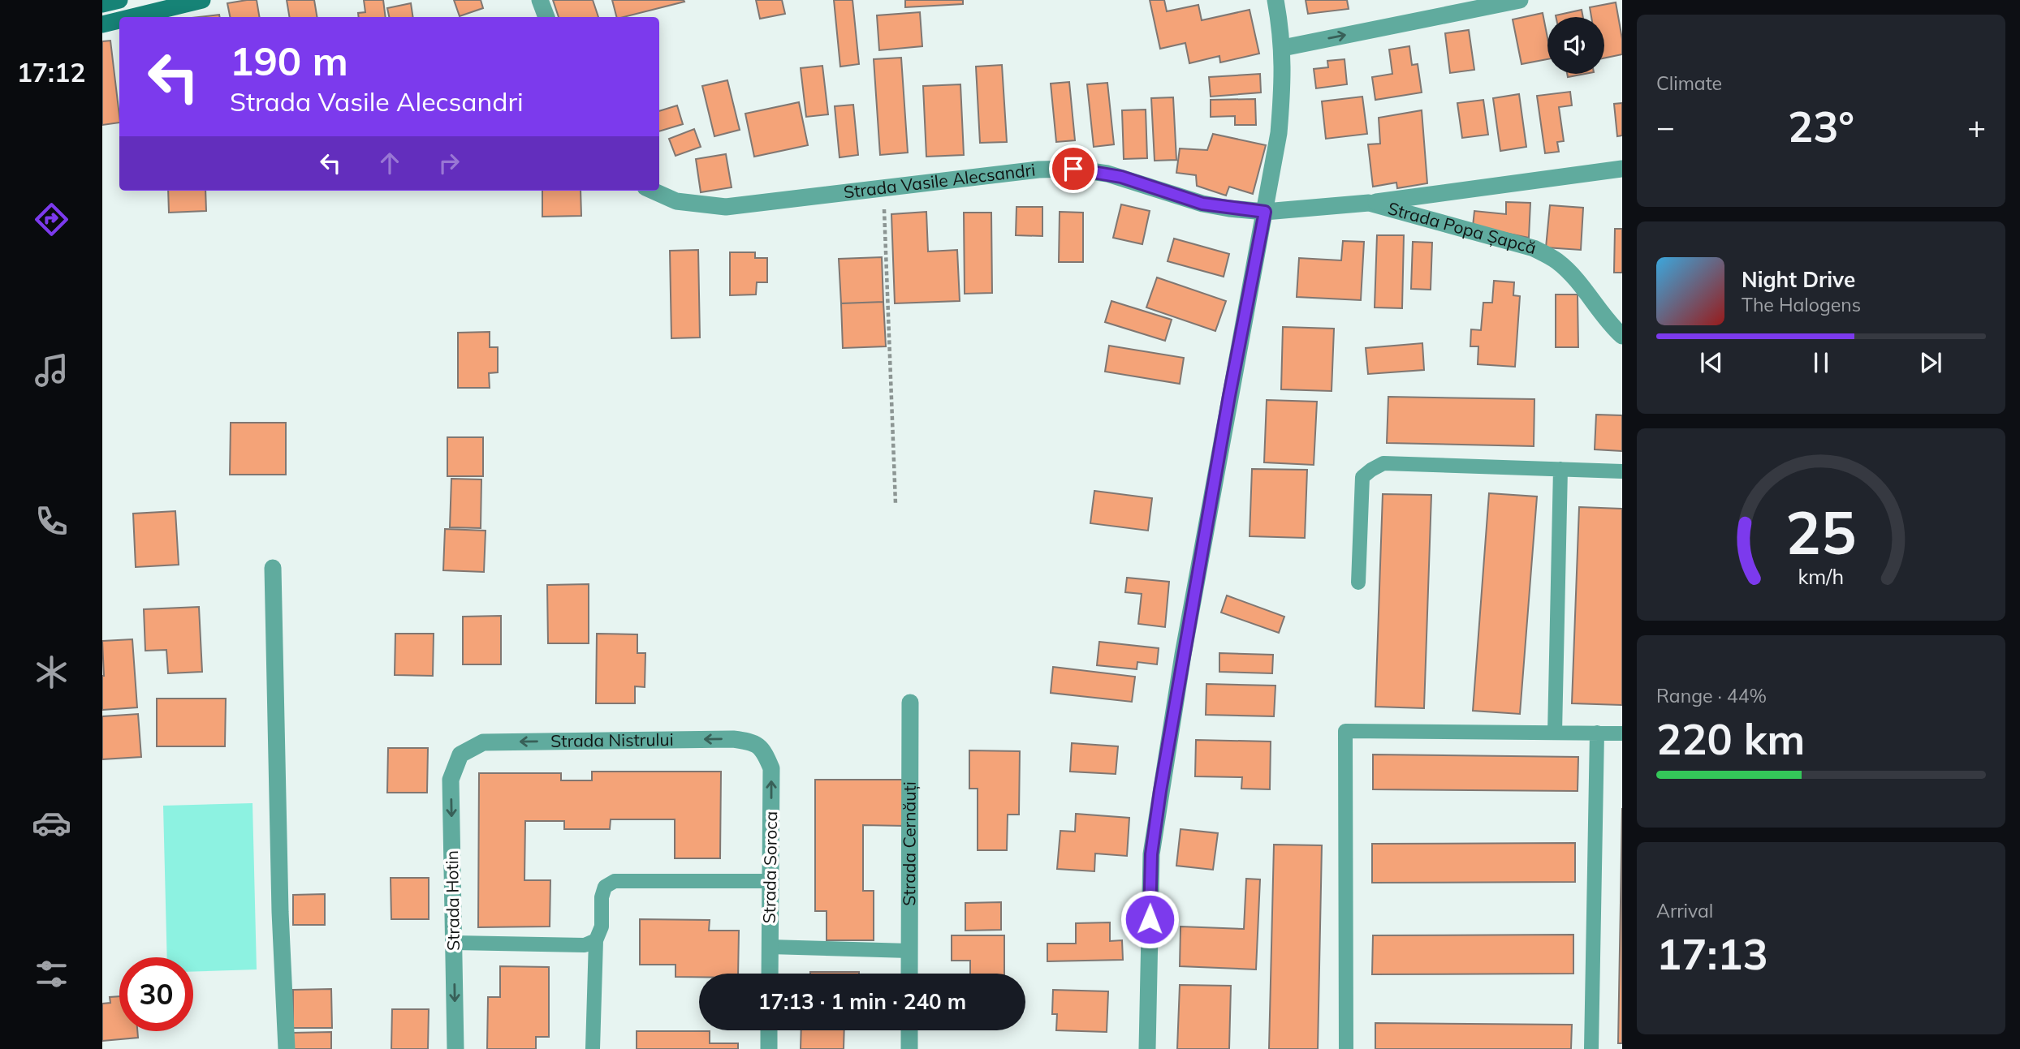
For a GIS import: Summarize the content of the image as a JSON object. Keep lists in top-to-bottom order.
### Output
{
  "streets": {
    "street": [
      "Strada Vasile Alecsandri",
      "Strada Popa Șapcă",
      "Strada Nistrului",
      "Strada Cernăuți",
      "Strada Soroca",
      "Strada Hotin"
    ]
  },
  "crossings": [
    ["Strada Vasile Alecsandri", "Strada Popa Șapcă"],
    ["Strada Nistrului", "Strada Soroca"],
    ["Strada Nistrului", "Strada Hotin"]
  ],
  "one_way": ["Strada Nistrului", "Strada Soroca", "Strada Hotin"],
  "page": {
    "tabs": "17:12",
    "tile": [
      "Climate",
      ["Range · 44%", "220 km"],
      ["Arrival", "17:13"]
    ],
    "turn": ["190 m", "Strada Vasile Alecsandri"],
    "heat": ["−", "23°", "+"],
    "song": ["Night Drive", "The Halogens"],
    "limit": "30",
    "trip": "17:13 · 1 min · 240 m",
    "gauge": ["25", "km/h"]
  }
}
